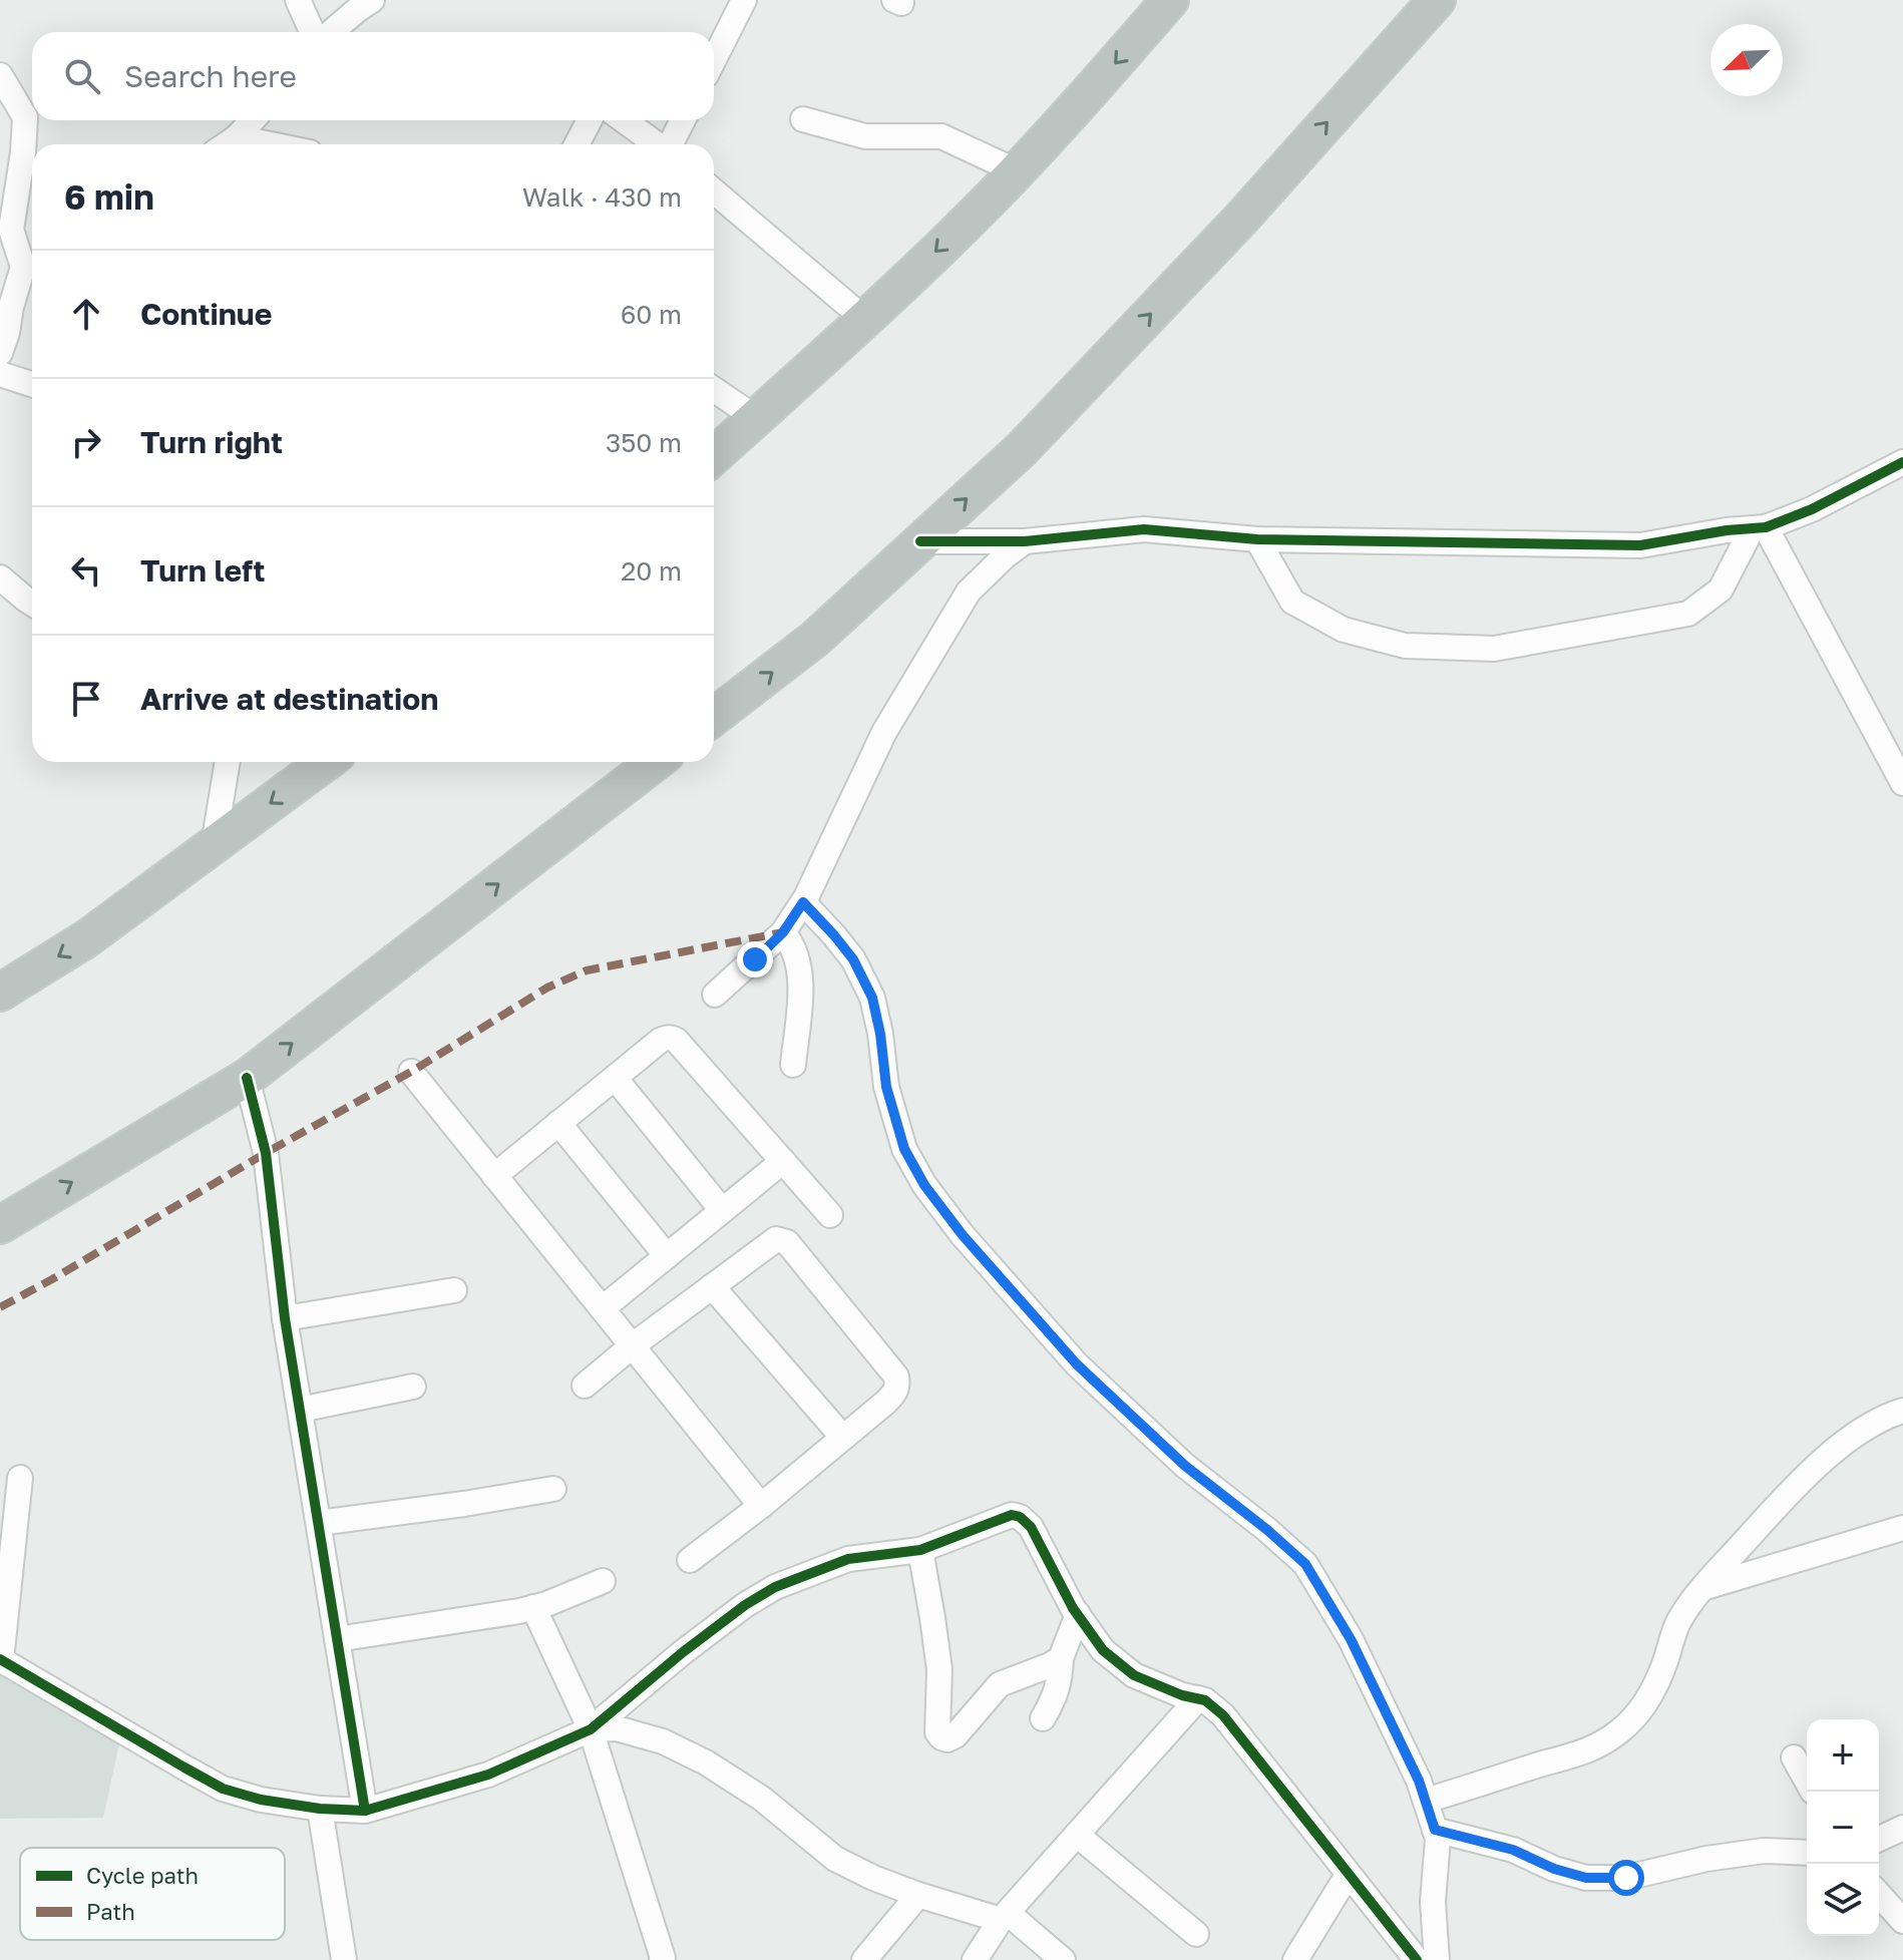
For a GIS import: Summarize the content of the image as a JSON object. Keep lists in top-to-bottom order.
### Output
{
  "legend": ["Cycle path", "Path"],
  "north": "bottom left",
  "page": {
    "search": "Search here",
    "heading": ["6 min", "Walk · 430 m"],
    "list": [
      ["Continue", "60 m"],
      ["Turn right", "350 m"],
      ["Turn left", "20 m"],
      "Arrive at destination"
    ],
    "map_buttons": ["+", "−"]
  }
}
